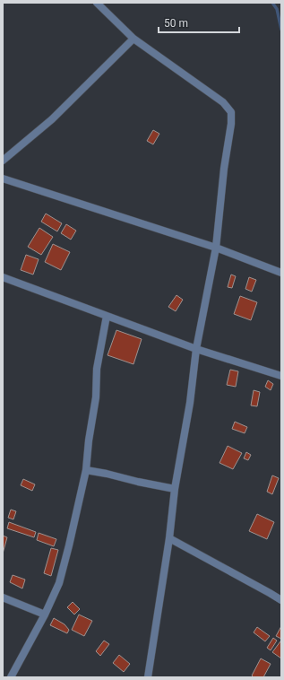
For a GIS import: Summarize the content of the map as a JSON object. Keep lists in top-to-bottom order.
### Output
{
  "scale_bar": "50 m"
}
